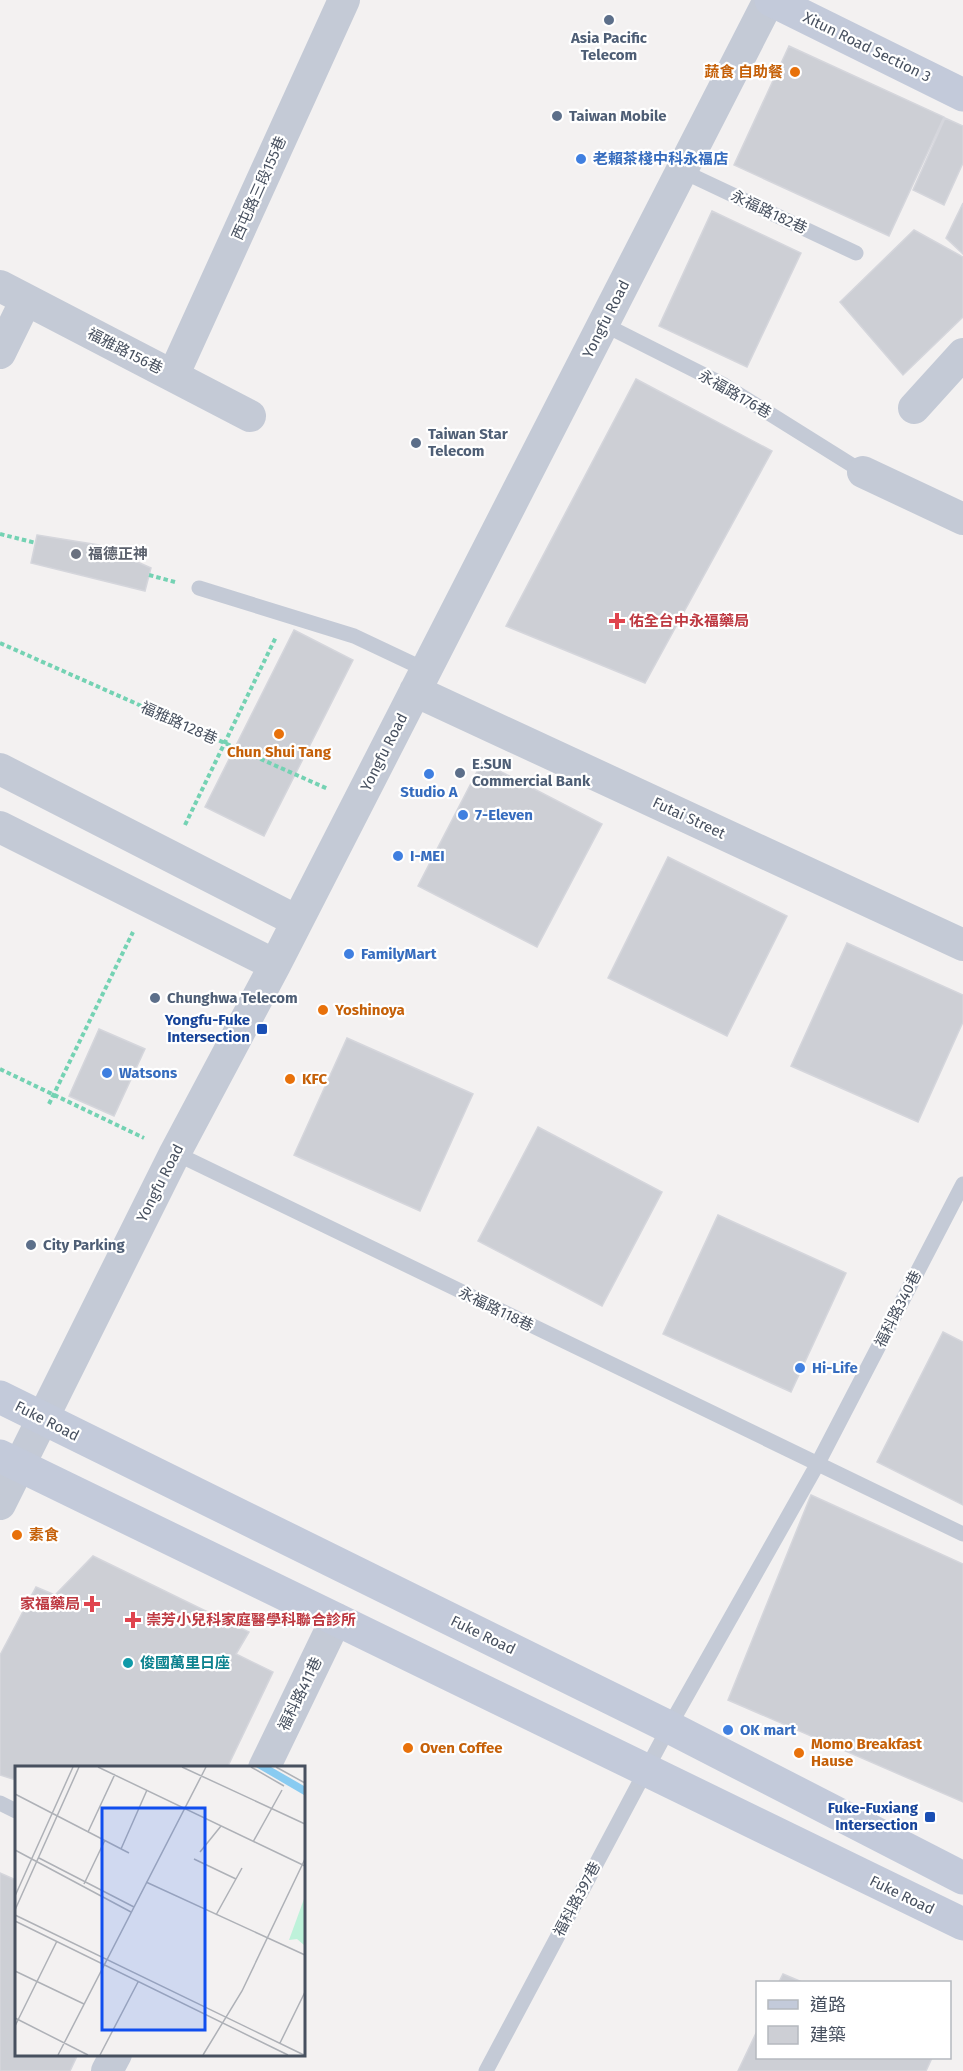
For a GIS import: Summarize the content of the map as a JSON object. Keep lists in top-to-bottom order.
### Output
{
  "streets": {
    "street": [
      "Xitun Road Section 3",
      "西屯路三段155巷",
      "Yongfu Road",
      "福雅路156巷",
      "Futai Street",
      "Fuke Road",
      "福科路411巷"
    ],
    "lane": [
      "永福路182巷",
      "永福路176巷",
      "永福路118巷",
      "福科路340巷",
      "福科路397巷"
    ],
    "path": ["福雅路128巷"]
  },
  "crossings": [
    ["Xitun Road Section 3", "Yongfu Road"],
    ["西屯路三段155巷", "福雅路156巷"],
    ["永福路182巷", "Yongfu Road"],
    ["Yongfu Road", "永福路176巷"],
    ["Yongfu Road", "福雅路128巷"],
    ["Yongfu Road", "Futai Street"],
    ["Yongfu Road", "永福路118巷"],
    ["Yongfu Road", "Fuke Road"],
    ["永福路118巷", "福科路340巷"],
    ["福科路340巷", "Fuke Road"],
    ["福科路340巷", "福科路397巷"],
    ["Fuke Road", "福科路411巷"],
    ["Fuke Road", "福科路397巷"]
  ],
  "places": {
    "other": [
      "Asia Pacific Telecom",
      "蔬食 自助餐",
      "Taiwan Mobile",
      "老賴茶棧中科永福店",
      "Taiwan Star Telecom",
      "福德正神",
      "Chun Shui Tang",
      "E.SUN Commercial Bank",
      "Studio A",
      "7-Eleven",
      "I-MEI",
      "FamilyMart",
      "Chunghwa Telecom",
      "Yoshinoya",
      "Watsons",
      "KFC",
      "City Parking",
      "Hi-Life",
      "素食",
      "俊國萬里日座",
      "OK mart",
      "Oven Coffee",
      "Momo Breakfast Hause"
    ],
    "health": ["佑全台中永福藥局", "家福藥局", "崇芳小兒科家庭醫學科聯合診所"],
    "transit": ["Yongfu-Fuke Intersection", "Fuke-Fuxiang Intersection"]
  },
  "legend": ["道路", "建築"]
}
